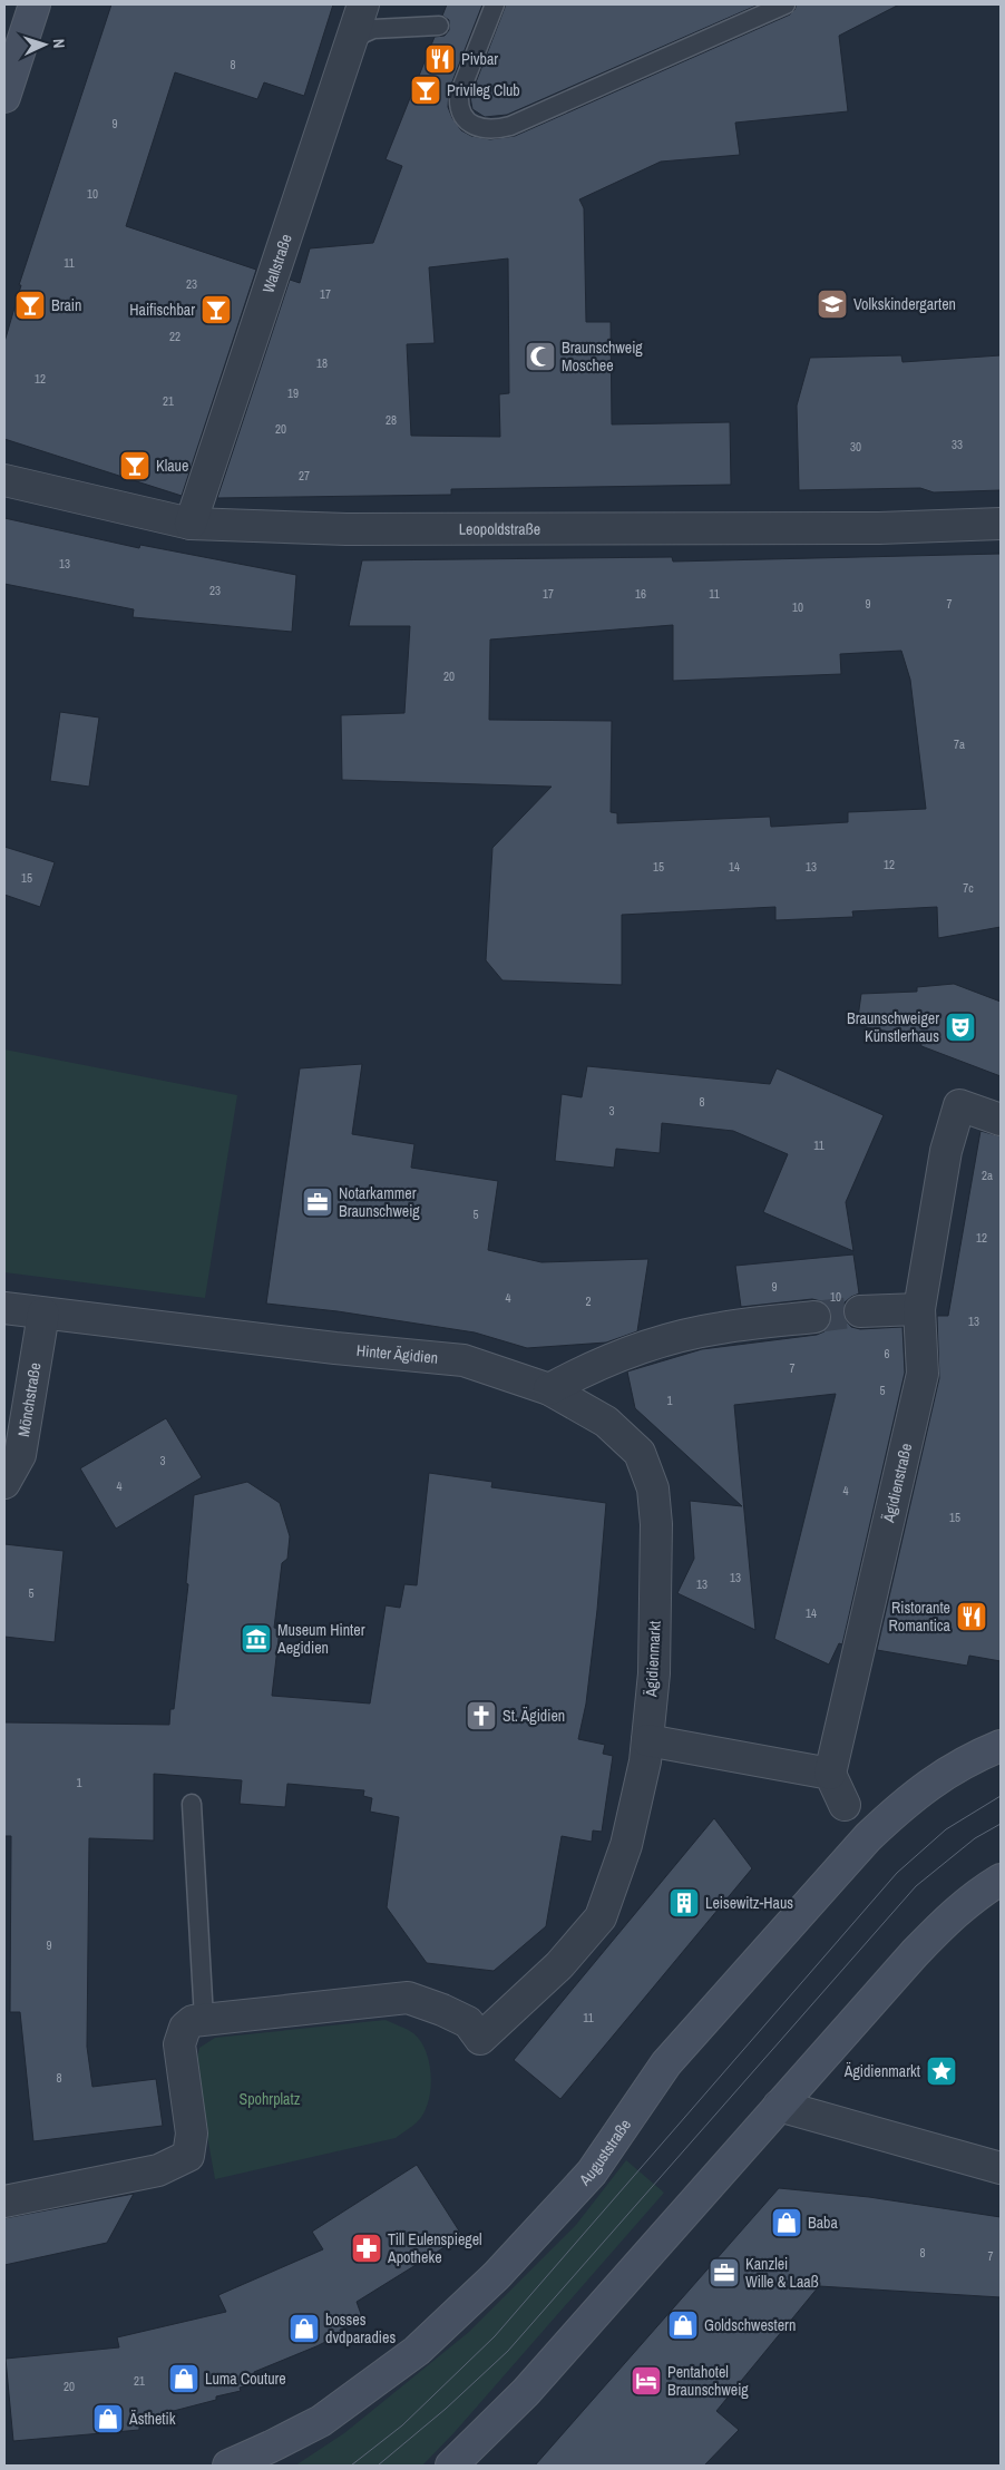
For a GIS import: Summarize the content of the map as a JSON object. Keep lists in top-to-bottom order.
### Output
{
  "streets": {
    "main road": ["Auguststraße"],
    "street": [
      "Wallstraße",
      "Leopoldstraße",
      "Hinter Ägidien",
      "Mönchstraße",
      "Ägidienstraße",
      "Ägidienmarkt"
    ]
  },
  "crossings": [
    ["Wallstraße", "Leopoldstraße"],
    ["Hinter Ägidien", "Mönchstraße"],
    ["Hinter Ägidien", "Ägidienmarkt"]
  ],
  "parks": ["Spohrplatz"],
  "places": {
    "restaurant": ["Pivbar", "Ristorante Romantica"],
    "bar": [
      "Privileg Club",
      "Brain",
      "Haifischbar",
      "Klaue"
    ],
    "school or university": ["Volkskindergarten"],
    "mosque": ["Braunschweig Moschee"],
    "theatre": ["Braunschweiger Künstlerhaus"],
    "office": ["Notarkammer Braunschweig", "Kanzlei Wille & Laaß"],
    "museum": ["Museum Hinter Aegidien"],
    "church": ["St. Ägidien"],
    "building": ["Leisewitz-Haus"],
    "place": ["Ägidienmarkt"],
    "shop": [
      "Baba",
      "Goldschwestern",
      "bosses dvdparadies",
      "Luma Couture",
      "Ästhetik"
    ],
    "pharmacy": ["Till Eulenspiegel Apotheke"],
    "hotel": ["Pentahotel Braunschweig"]
  },
  "house_numbers": [
    "8",
    "9",
    "10",
    "11",
    "23",
    "17",
    "22",
    "18",
    "12",
    "19",
    "21",
    "28",
    "20",
    "33",
    "30",
    "27",
    "13",
    "23",
    "17",
    "16",
    "11",
    "9",
    "7",
    "10",
    "20",
    "7a",
    "12",
    "15",
    "14",
    "13",
    "15",
    "7c",
    "8",
    "3",
    "11",
    "2a",
    "5",
    "12",
    "9",
    "10",
    "4",
    "2",
    "13",
    "6",
    "7",
    "5",
    "1",
    "3",
    "4",
    "4",
    "15",
    "13",
    "13",
    "5",
    "14",
    "1",
    "9",
    "11",
    "8",
    "8",
    "7",
    "21",
    "20"
  ],
  "north": "right"
}
